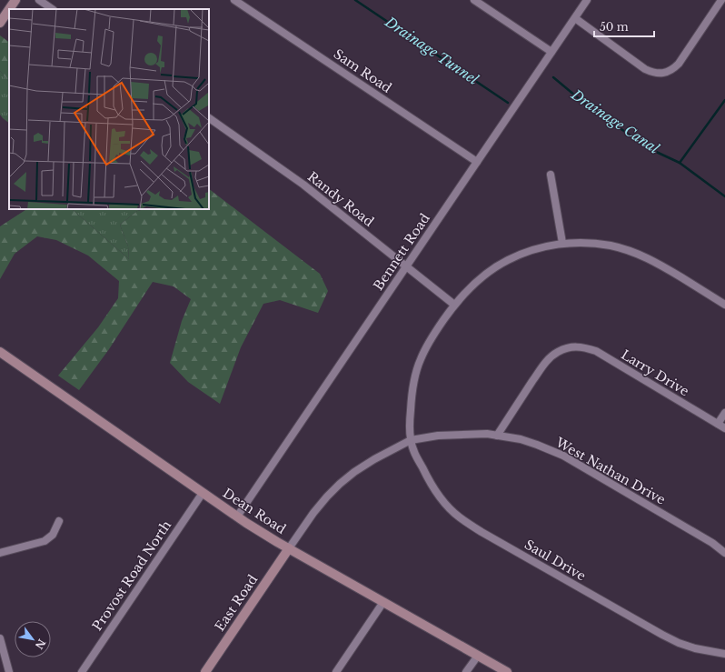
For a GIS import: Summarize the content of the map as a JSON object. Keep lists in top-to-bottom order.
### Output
{
  "streets": {
    "main road": ["Dean Road", "East Road"],
    "street": [
      "Sam Road",
      "Randy Road",
      "Bennett Road",
      "Larry Drive",
      "West Nathan Drive",
      "Saul Drive",
      "Provost Road North"
    ]
  },
  "crossings": [
    ["Sam Road", "Bennett Road"],
    ["Randy Road", "Bennett Road"],
    ["Randy Road", "Saul Drive"],
    ["Bennett Road", "Dean Road"],
    ["Larry Drive", "West Nathan Drive"],
    ["West Nathan Drive", "Dean Road"],
    ["West Nathan Drive", "Saul Drive"],
    ["West Nathan Drive", "East Road"],
    ["Dean Road", "Provost Road North"],
    ["Dean Road", "East Road"]
  ],
  "water": ["Drainage Tunnel", "Drainage Canal"],
  "scale_bar": "50 m",
  "north": "bottom right"
}
